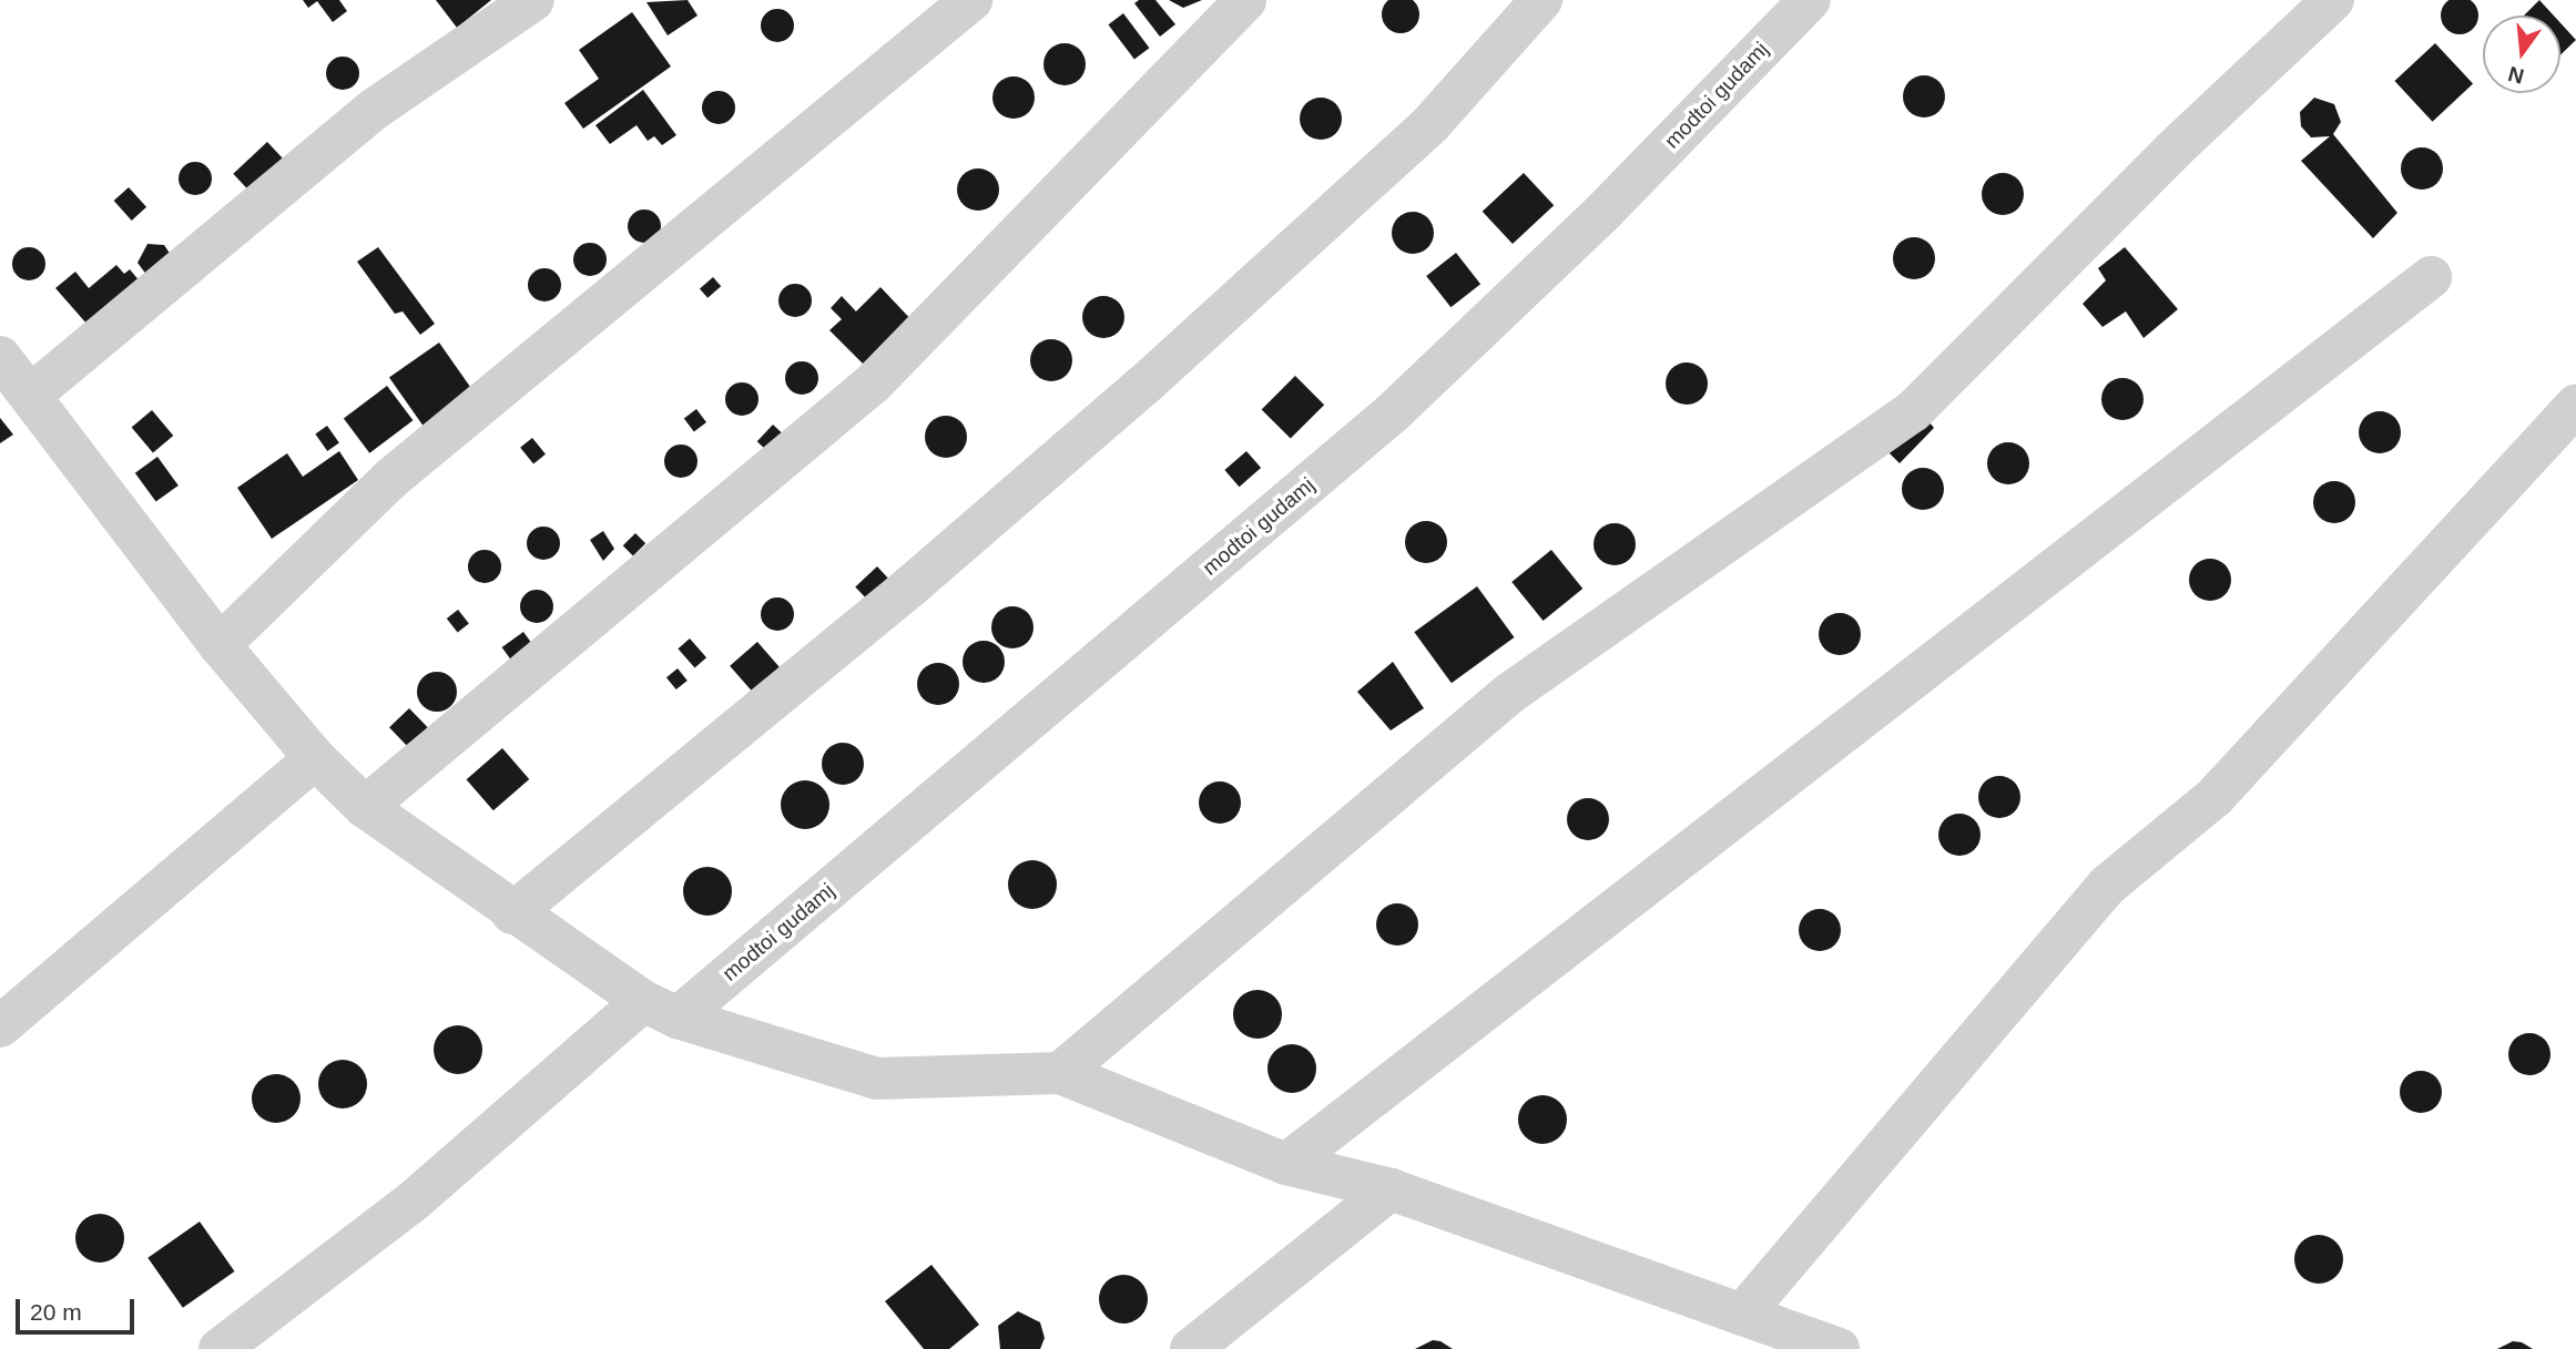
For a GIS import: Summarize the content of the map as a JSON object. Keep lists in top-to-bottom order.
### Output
{
  "streets": {
    "street": ["modtoi gudamj"]
  },
  "scale_bar": "20 m",
  "north": "bottom"
}
